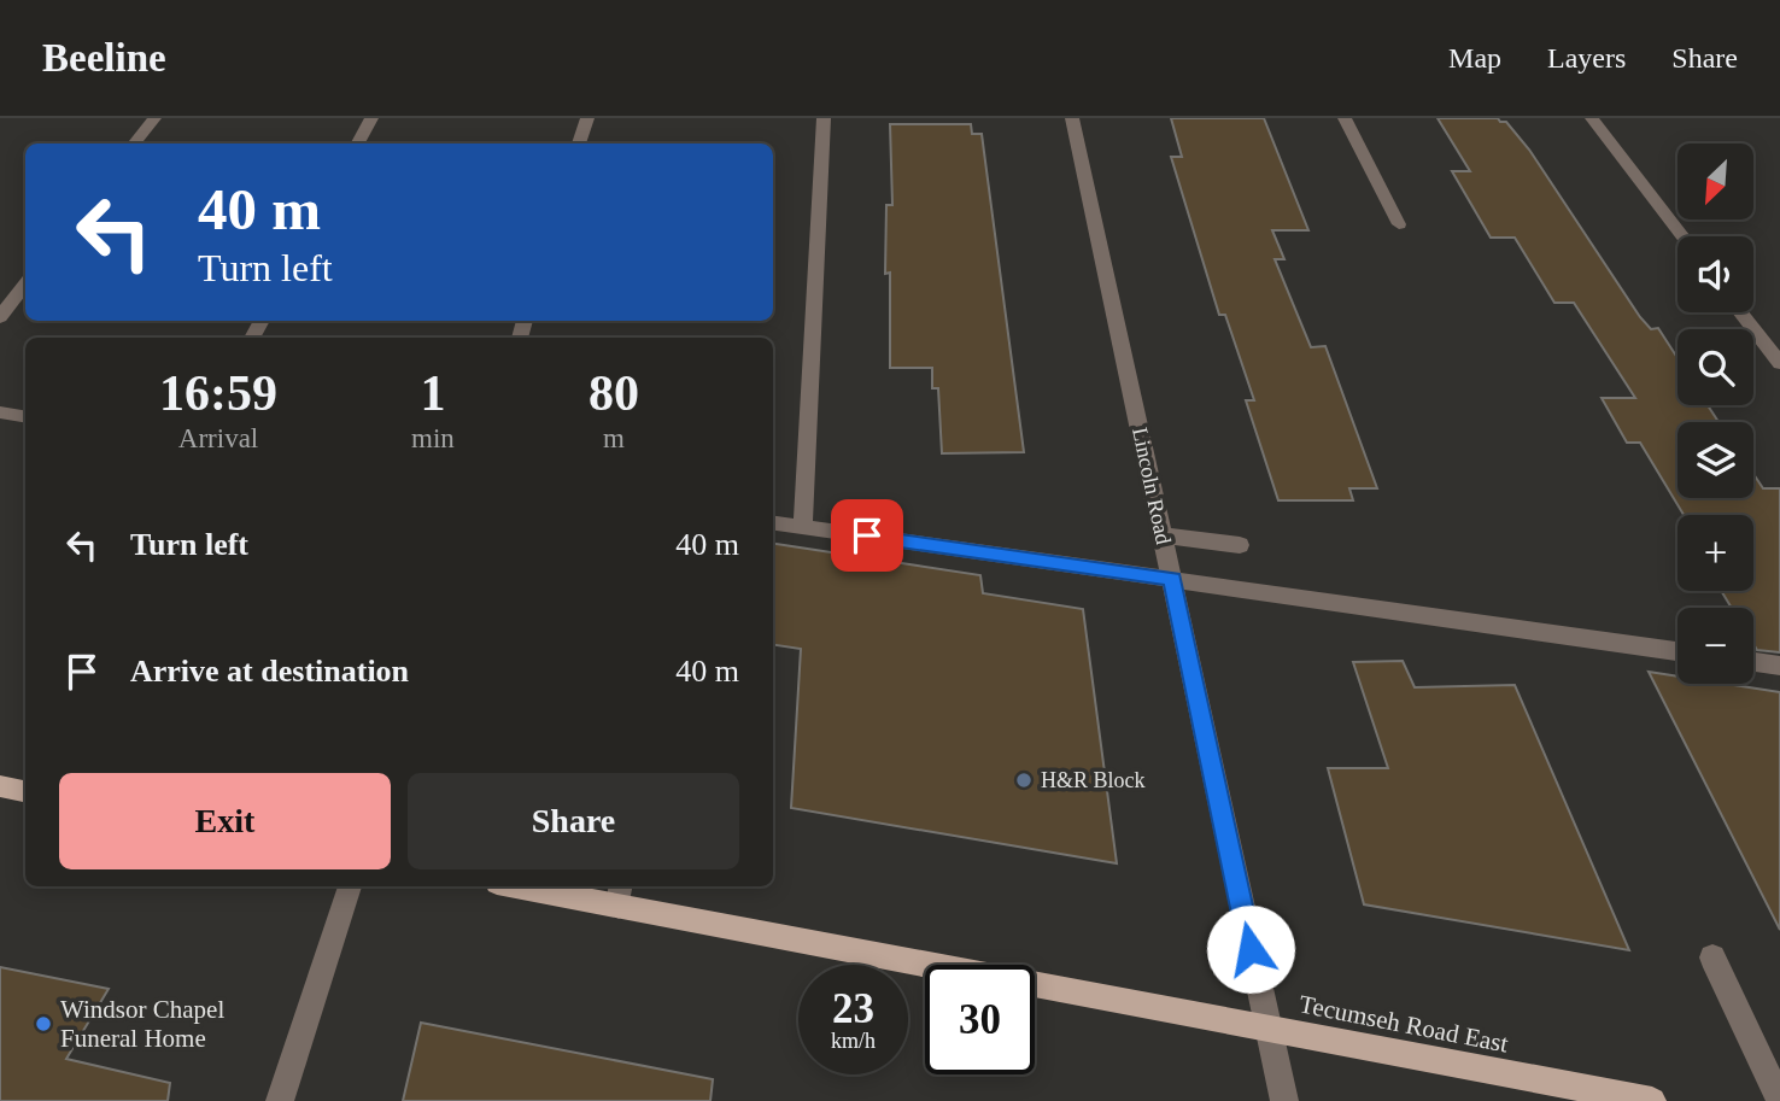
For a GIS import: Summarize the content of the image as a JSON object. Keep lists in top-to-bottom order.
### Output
{
  "streets": {
    "main road": ["Tecumseh Road East"],
    "street": ["Lincoln Road"]
  },
  "crossings": [
    ["Lincoln Road", "Tecumseh Road East"]
  ],
  "places": ["H&R Block", "Windsor Chapel Funeral Home"],
  "north": "bottom left",
  "page": {
    "header": "Beeline",
    "nav": ["Map", "Layers", "Share"],
    "map_buttons": ["+", "−"],
    "turn": ["40 m", "Turn left"],
    "eta": [
      "16:59",
      "Arrival",
      "1",
      "min",
      "80",
      "m"
    ],
    "list": [
      {
        "name": "Turn left",
        "value": "40 m"
      },
      {
        "name": "Arrive at destination",
        "value": "40 m"
      }
    ],
    "buttons": ["Exit", "Share"],
    "speed": "23 km/h",
    "limit": "30"
  }
}
